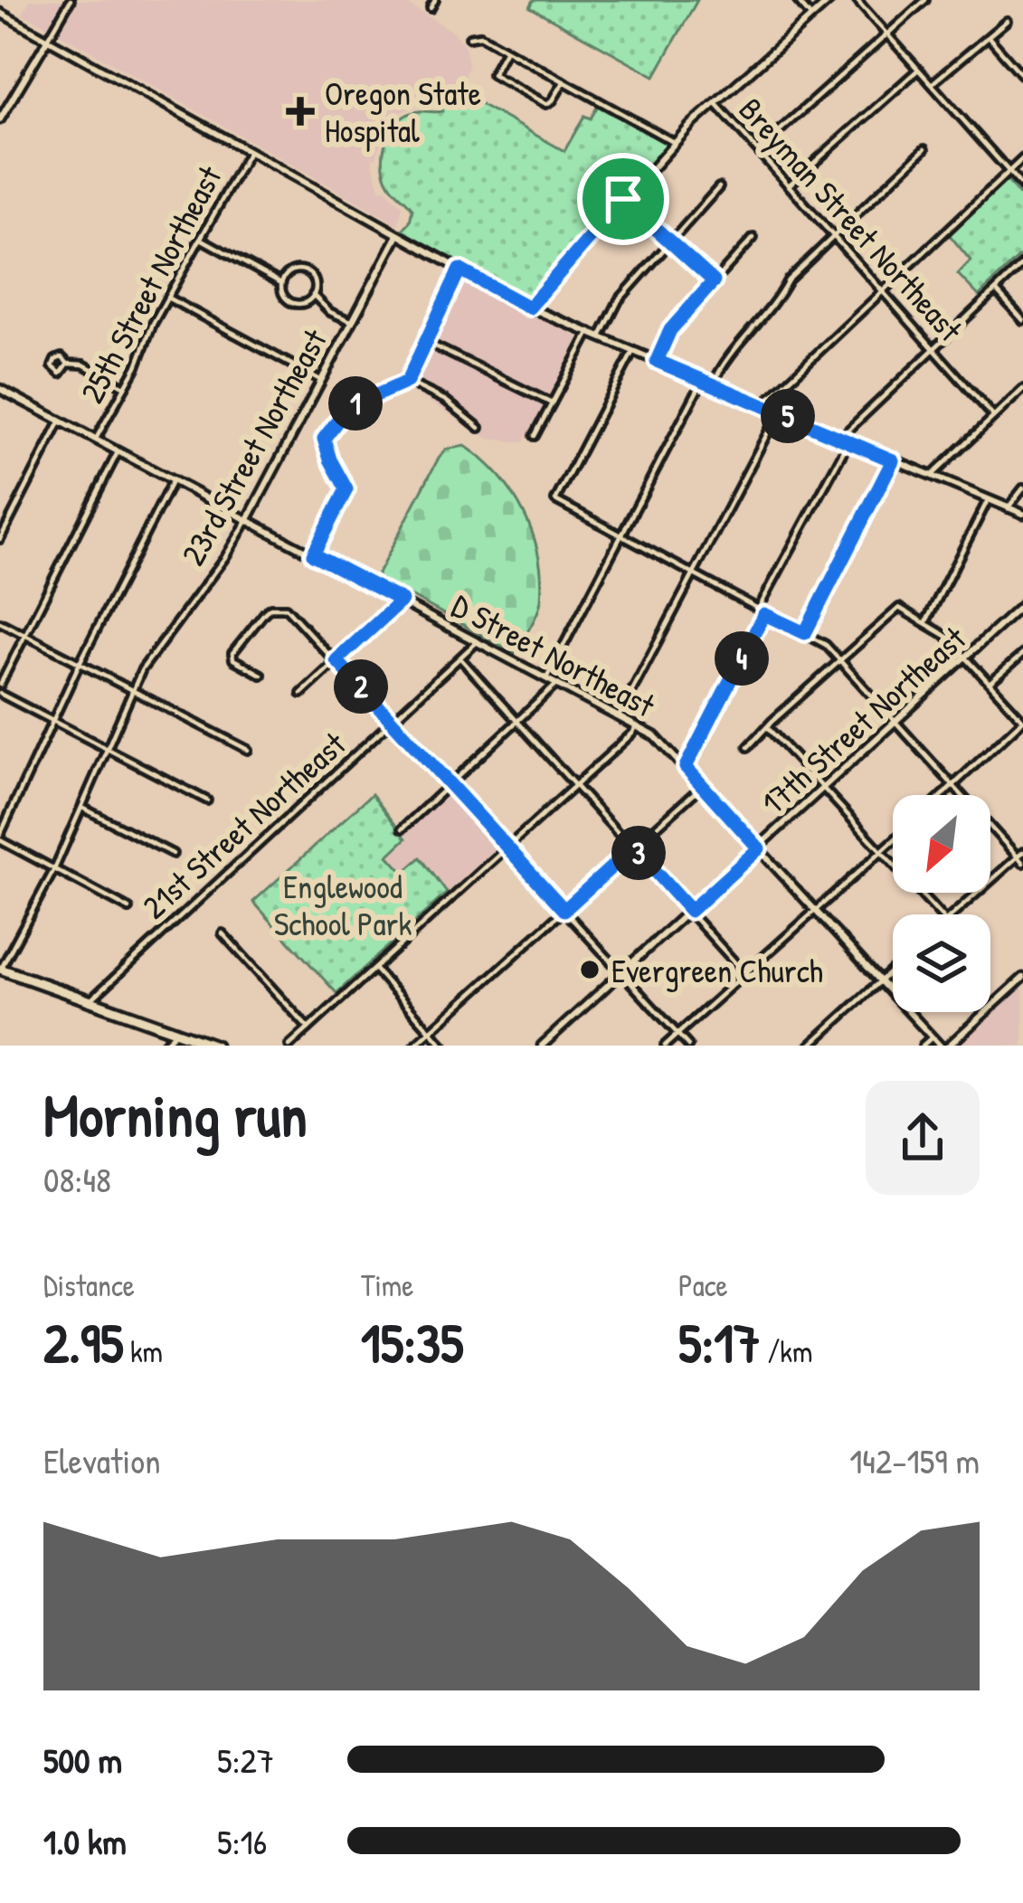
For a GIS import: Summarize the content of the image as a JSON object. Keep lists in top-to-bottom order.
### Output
{
  "streets": {
    "street": [
      "Breyman Street Northeast",
      "25th Street Northeast",
      "23rd Street Northeast",
      "D Street Northeast",
      "17th Street Northeast",
      "21st Street Northeast"
    ]
  },
  "crossings": [
    ["25th Street Northeast", "D Street Northeast"],
    ["23rd Street Northeast", "D Street Northeast"],
    ["D Street Northeast", "17th Street Northeast"],
    ["D Street Northeast", "21st Street Northeast"]
  ],
  "parks": ["Englewood School Park"],
  "places": {
    "health": ["Oregon State Hospital"],
    "other": ["Evergreen Church"]
  },
  "north": "bottom left",
  "page": {
    "pins": [
      "1",
      "5",
      "4",
      "2",
      "3"
    ],
    "heading": ["Morning run", "08:48"],
    "stats": [
      ["Distance", "2.95 km"],
      ["Time", "15:35"],
      ["Pace", "5:17 /km"]
    ],
    "chart": ["Elevation", "142–159 m"],
    "list": [
      {
        "name": "500 m",
        "note": "5:27"
      },
      {
        "name": "1.0 km",
        "note": "5:16"
      }
    ]
  }
}
